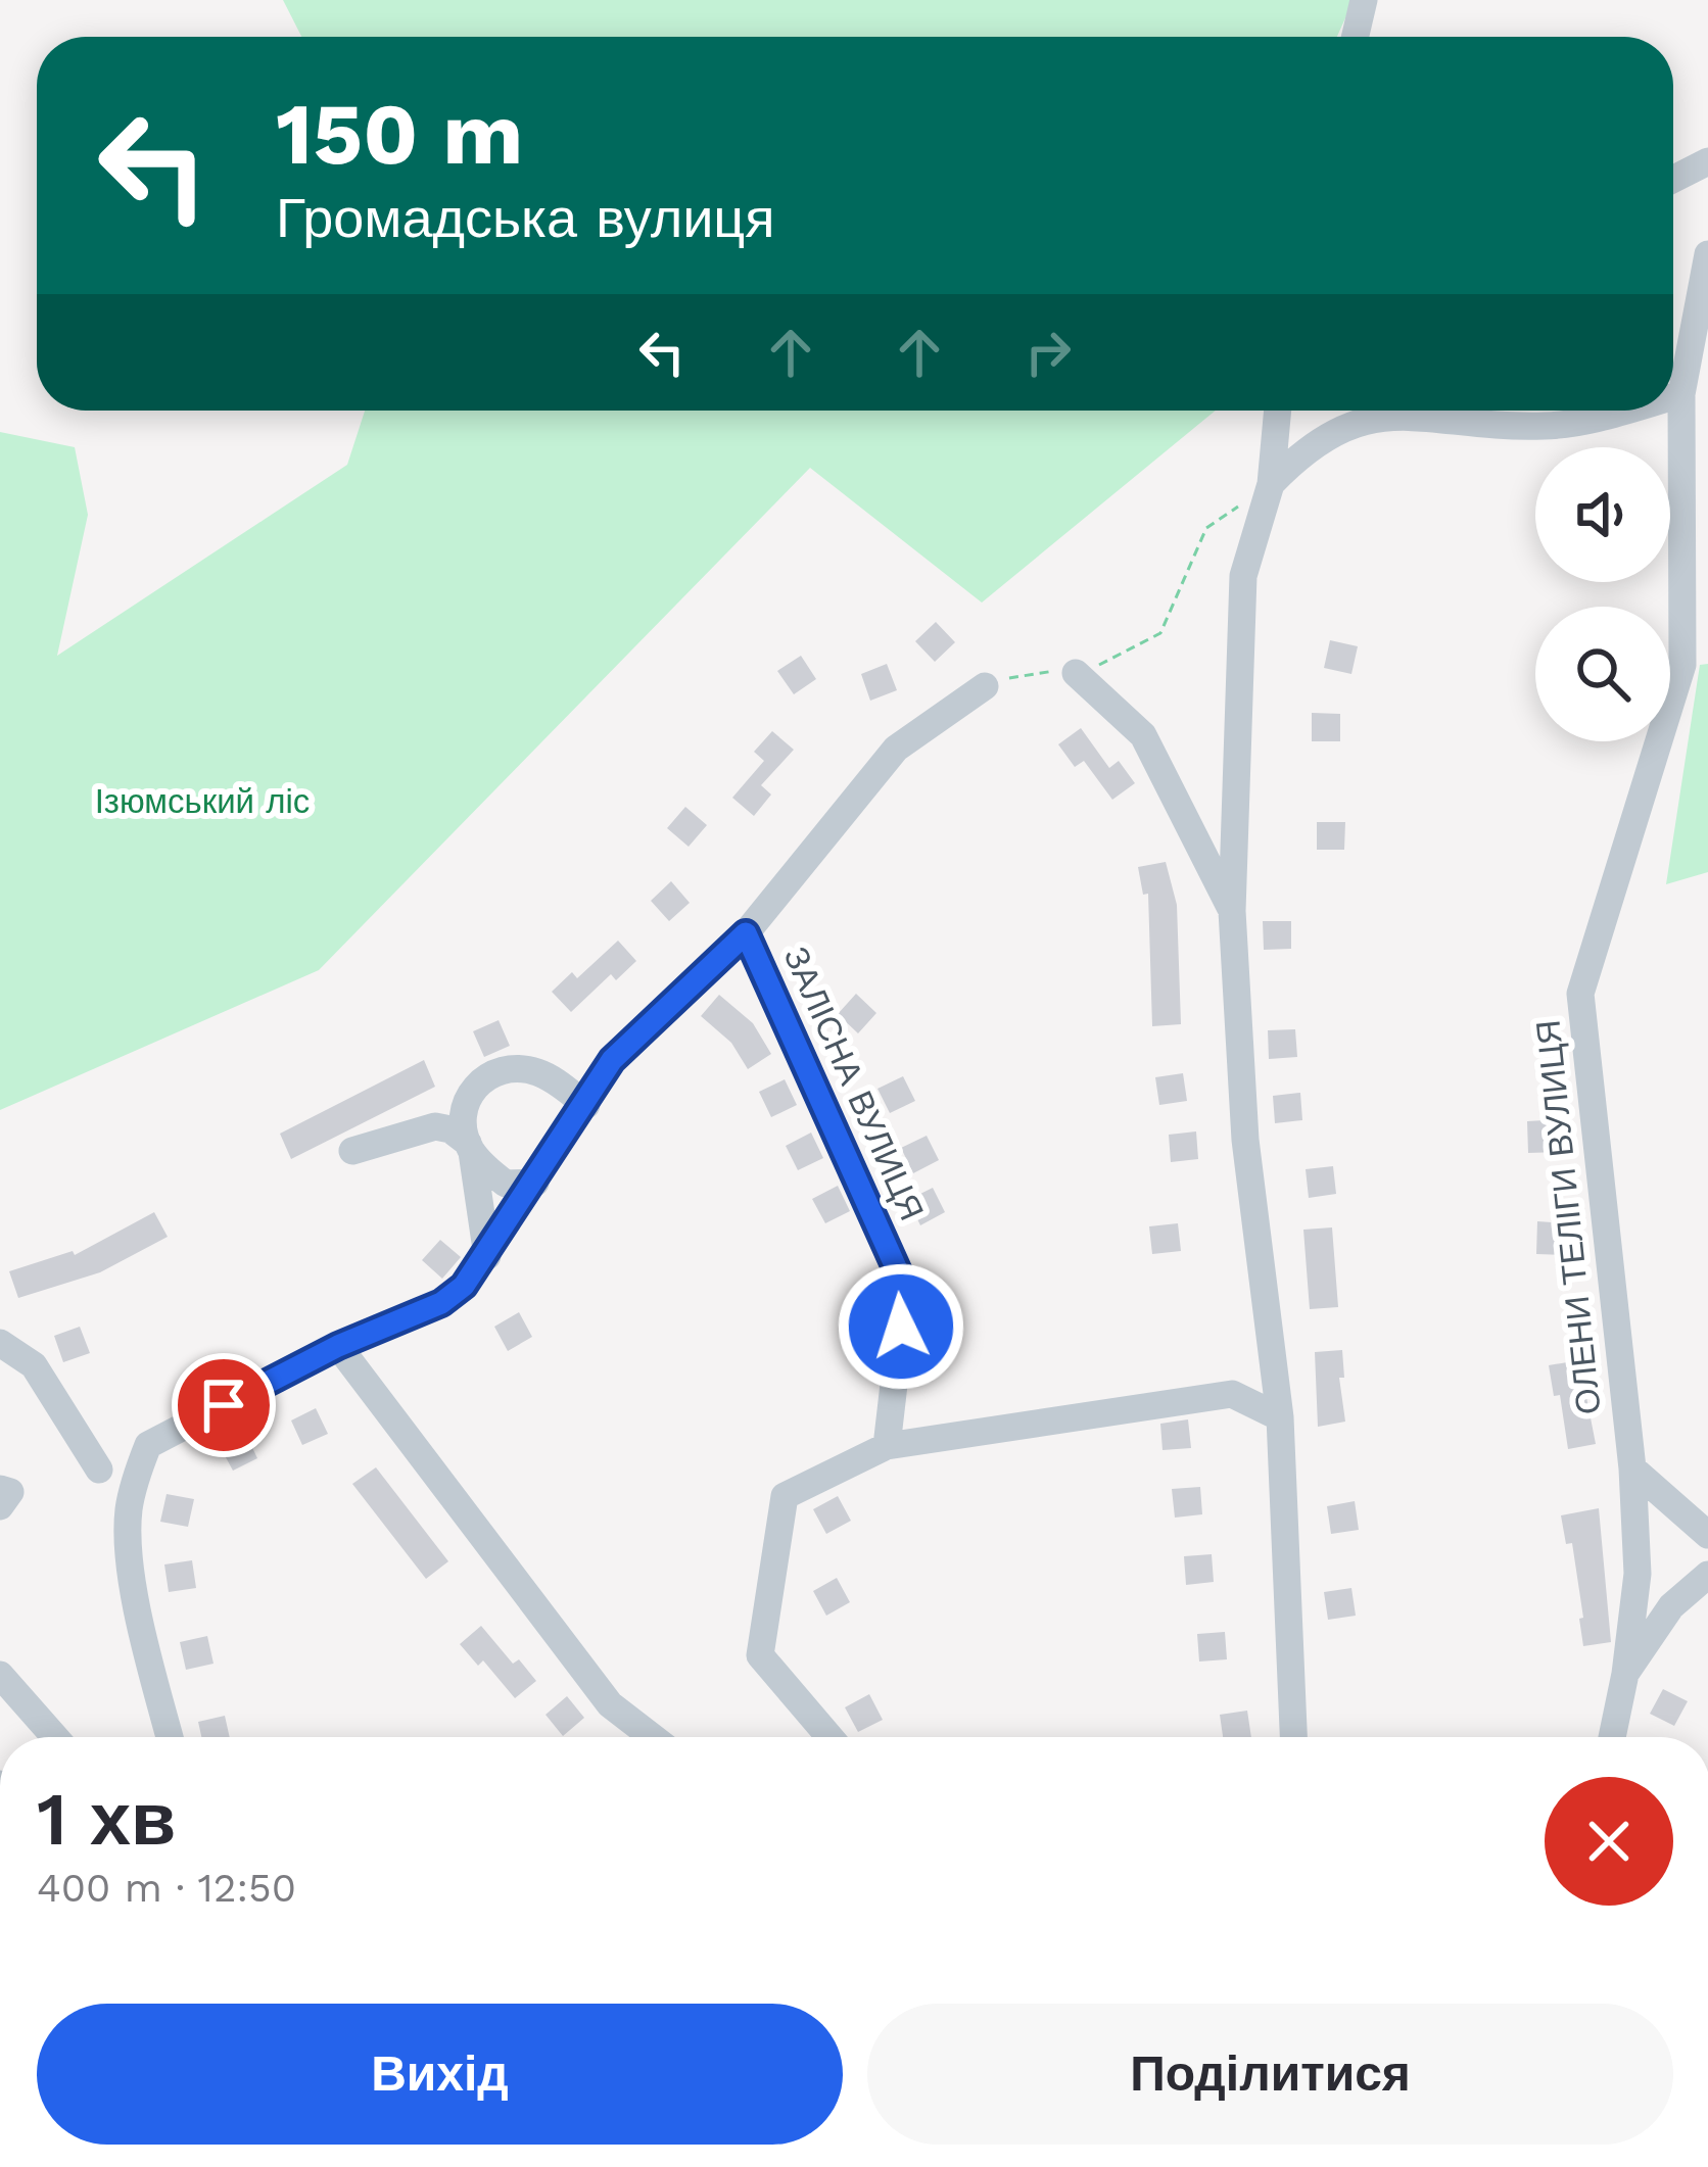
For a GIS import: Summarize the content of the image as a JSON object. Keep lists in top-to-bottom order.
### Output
{
  "streets": {
    "street": ["ЗАЛІСНА ВУЛИЦЯ", "ОЛЕНИ ТЕЛІГИ ВУЛИЦЯ"]
  },
  "parks": ["Ізюмський ліс"],
  "page": {
    "turn": ["150 m", "Громадська вулиця"],
    "heading": ["1 хв", "400 m · 12:50"],
    "buttons": ["Вихід", "Поділитися"]
  }
}
